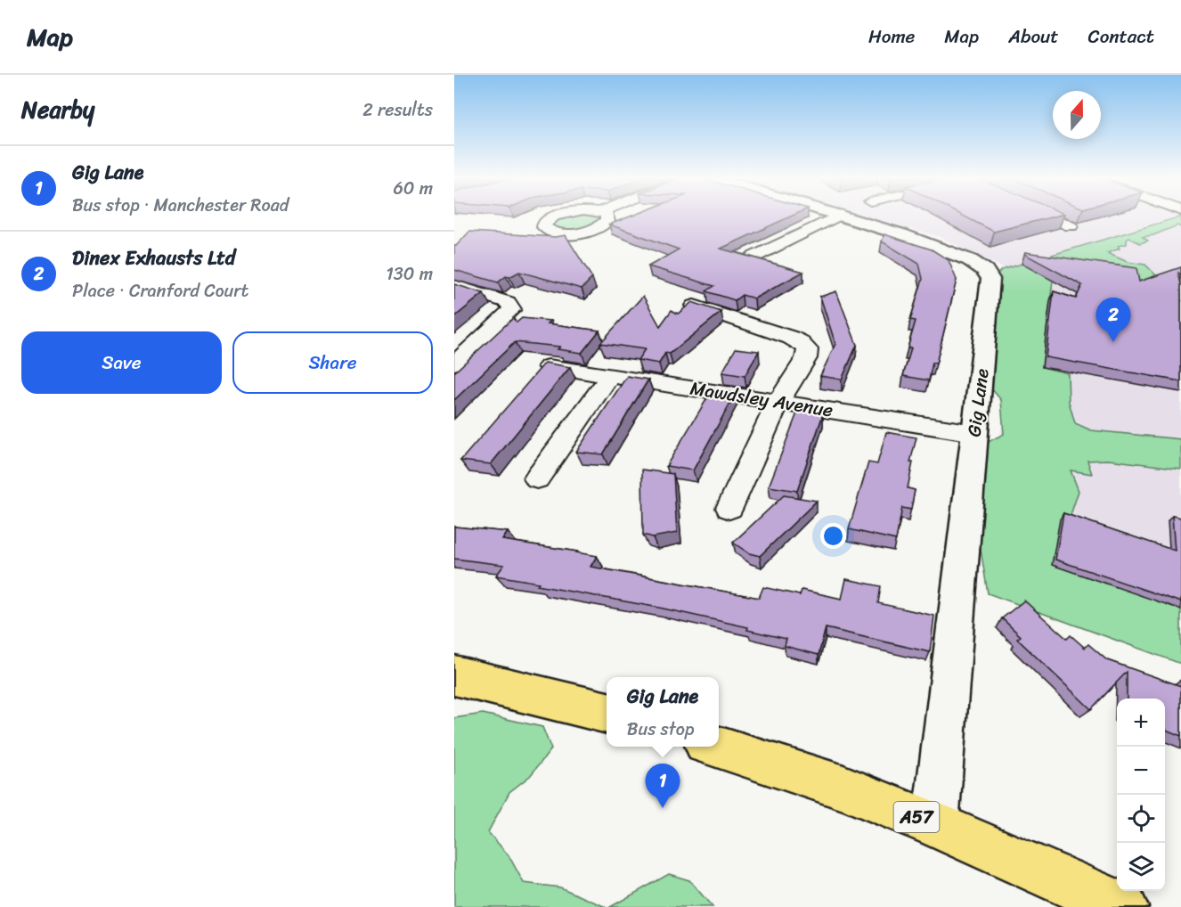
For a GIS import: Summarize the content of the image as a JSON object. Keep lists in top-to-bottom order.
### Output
{
  "streets": {
    "main road": ["A57"],
    "street": ["Mawdsley Avenue", "Gig Lane"]
  },
  "crossings": [
    ["Mawdsley Avenue", "Gig Lane"],
    ["Gig Lane", "A57"]
  ],
  "north": "top",
  "page": {
    "header": "Map",
    "nav": [
      "Home",
      "Map",
      "About",
      "Contact"
    ],
    "heading": ["Nearby", "2 results"],
    "list": [
      {
        "mark": "1",
        "name": "Gig Lane",
        "note": "Bus stop · Manchester Road",
        "value": "60 m"
      },
      {
        "mark": "2",
        "name": "Dinex Exhausts Ltd",
        "note": "Place · Cranford Court",
        "value": "130 m"
      }
    ],
    "pins": ["2", "1"],
    "buttons": ["Save", "Share"],
    "popup": ["Gig Lane", "Bus stop"],
    "map_buttons": ["+", "−"]
  }
}
